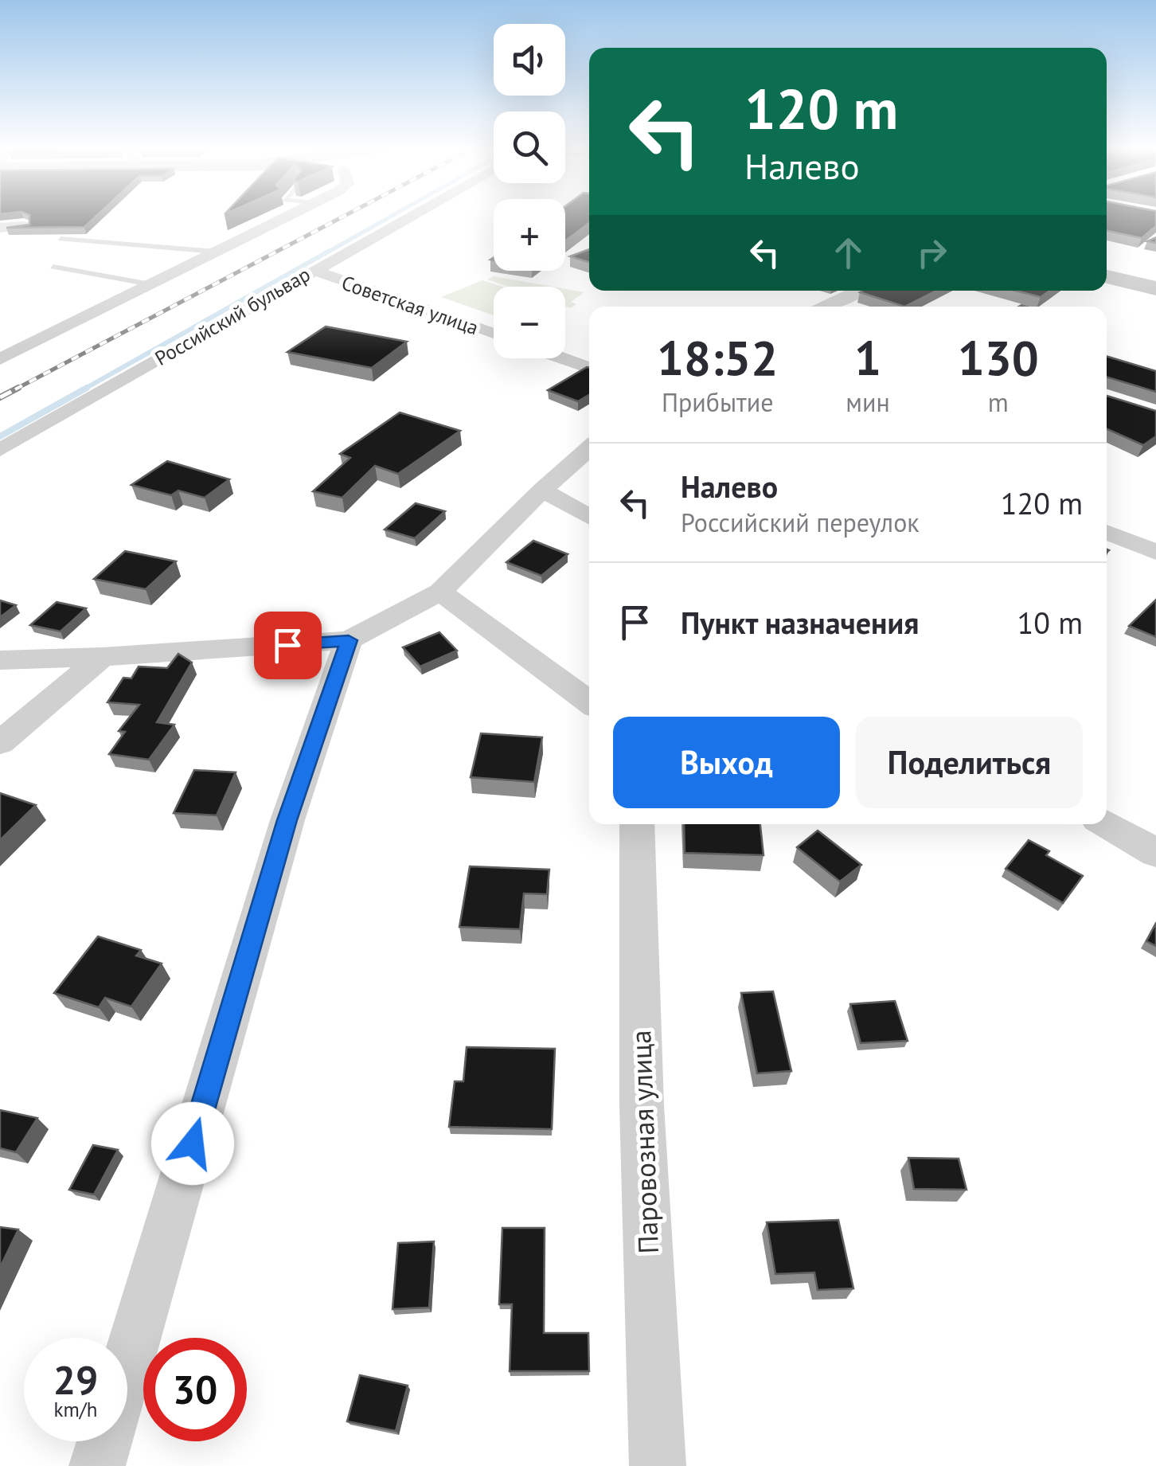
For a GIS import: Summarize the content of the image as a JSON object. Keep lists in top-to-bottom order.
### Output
{
  "streets": {
    "street": ["Советская улица", "Российский бульвар", "Паровозная улица"]
  },
  "crossings": [
    ["Советская улица", "Российский бульвар"]
  ],
  "page": {
    "map_buttons": ["+", "−"],
    "turn": ["120 m", "Налево"],
    "eta": [
      "18:52",
      "Прибытие",
      "1",
      "мин",
      "130",
      "m"
    ],
    "list": [
      {
        "name": "Налево",
        "note": "Российский переулок",
        "value": "120 m"
      },
      {
        "name": "Пункт назначения",
        "value": "10 m"
      }
    ],
    "buttons": ["Выход", "Поделиться"],
    "speed": "29 km/h",
    "limit": "30"
  }
}
